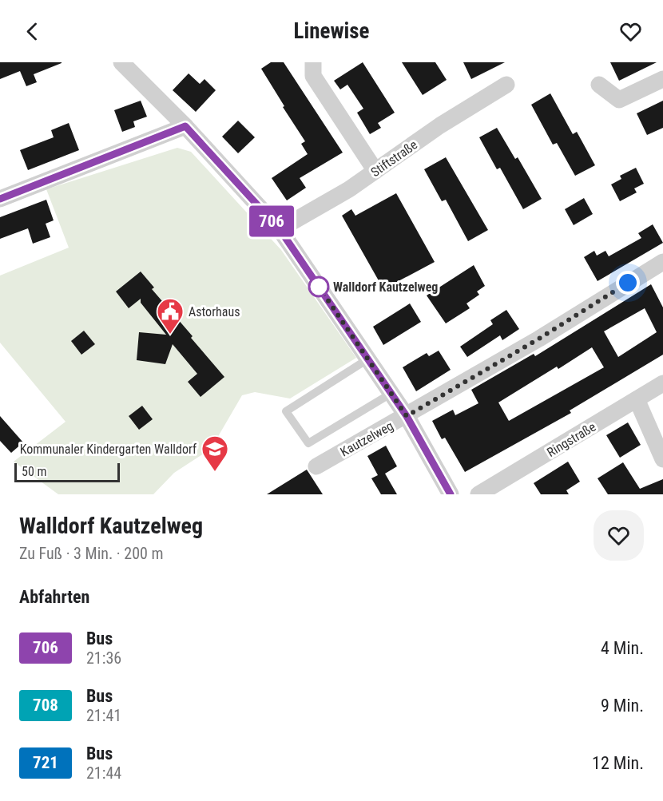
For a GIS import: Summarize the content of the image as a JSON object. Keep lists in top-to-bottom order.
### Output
{
  "streets": {
    "street": ["Stiftstraße", "Kautzelweg", "Ringstraße"]
  },
  "places": {
    "other": ["Walldorf Kautzelweg"],
    "public building": ["Astorhaus"],
    "school or university": ["Kommunaler Kindergarten Walldorf"]
  },
  "lines": ["bus line 706"],
  "scale_bar": "50 m",
  "page": {
    "header": "Linewise",
    "on_map": "706",
    "scale": "50 m",
    "heading": [
      ["Walldorf Kautzelweg", "Zu Fuß · 3 Min. · 200 m"],
      "Abfahrten"
    ],
    "list": [
      {
        "mark": "706",
        "name": "Bus",
        "note": "21:36",
        "value": "4 Min."
      },
      {
        "mark": "708",
        "name": "Bus",
        "note": "21:41",
        "value": "9 Min."
      },
      {
        "mark": "721",
        "name": "Bus",
        "note": "21:44",
        "value": "12 Min."
      }
    ]
  }
}
